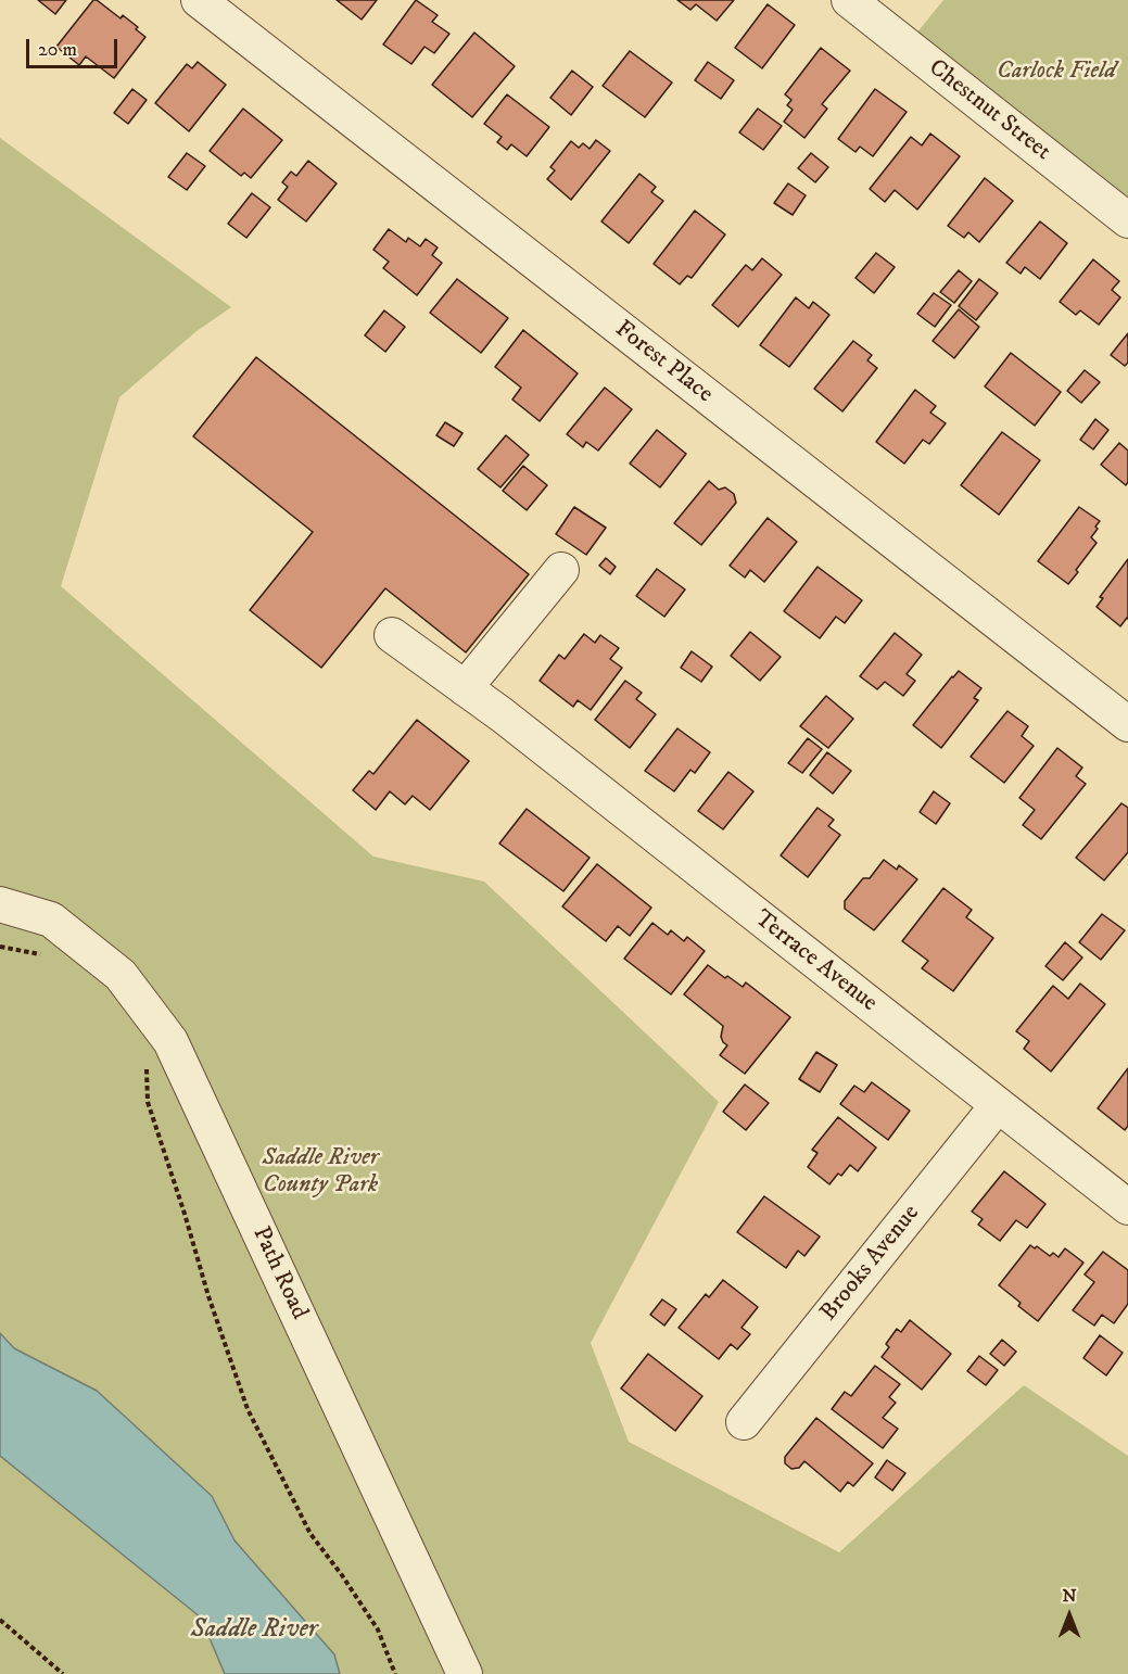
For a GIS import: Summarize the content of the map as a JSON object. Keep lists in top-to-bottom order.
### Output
{
  "streets": {
    "street": [
      "Chestnut Street",
      "Forest Place",
      "Terrace Avenue",
      "Brooks Avenue",
      "Path Road"
    ]
  },
  "crossings": [
    ["Terrace Avenue", "Brooks Avenue"]
  ],
  "water": ["Saddle River"],
  "parks": ["Carlock Field", "Saddle River County Park"],
  "scale_bar": "20 m",
  "north": "top"
}
